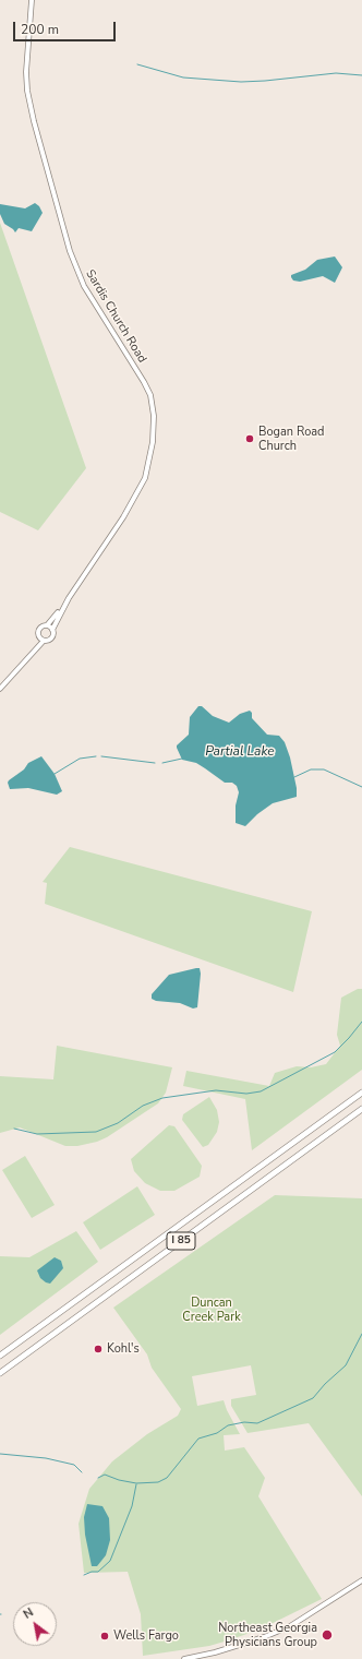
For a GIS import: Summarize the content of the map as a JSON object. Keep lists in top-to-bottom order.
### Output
{
  "streets": {
    "highway": ["I 85"],
    "street": ["Sardis Church Road"]
  },
  "water": ["Partial Lake"],
  "parks": ["Duncan Creek Park"],
  "places": [
    "Bogan Road Church",
    "Kohl's",
    "Northeast Georgia Physicians Group",
    "Wells Fargo"
  ],
  "scale_bar": "200 m",
  "north": "top left"
}
